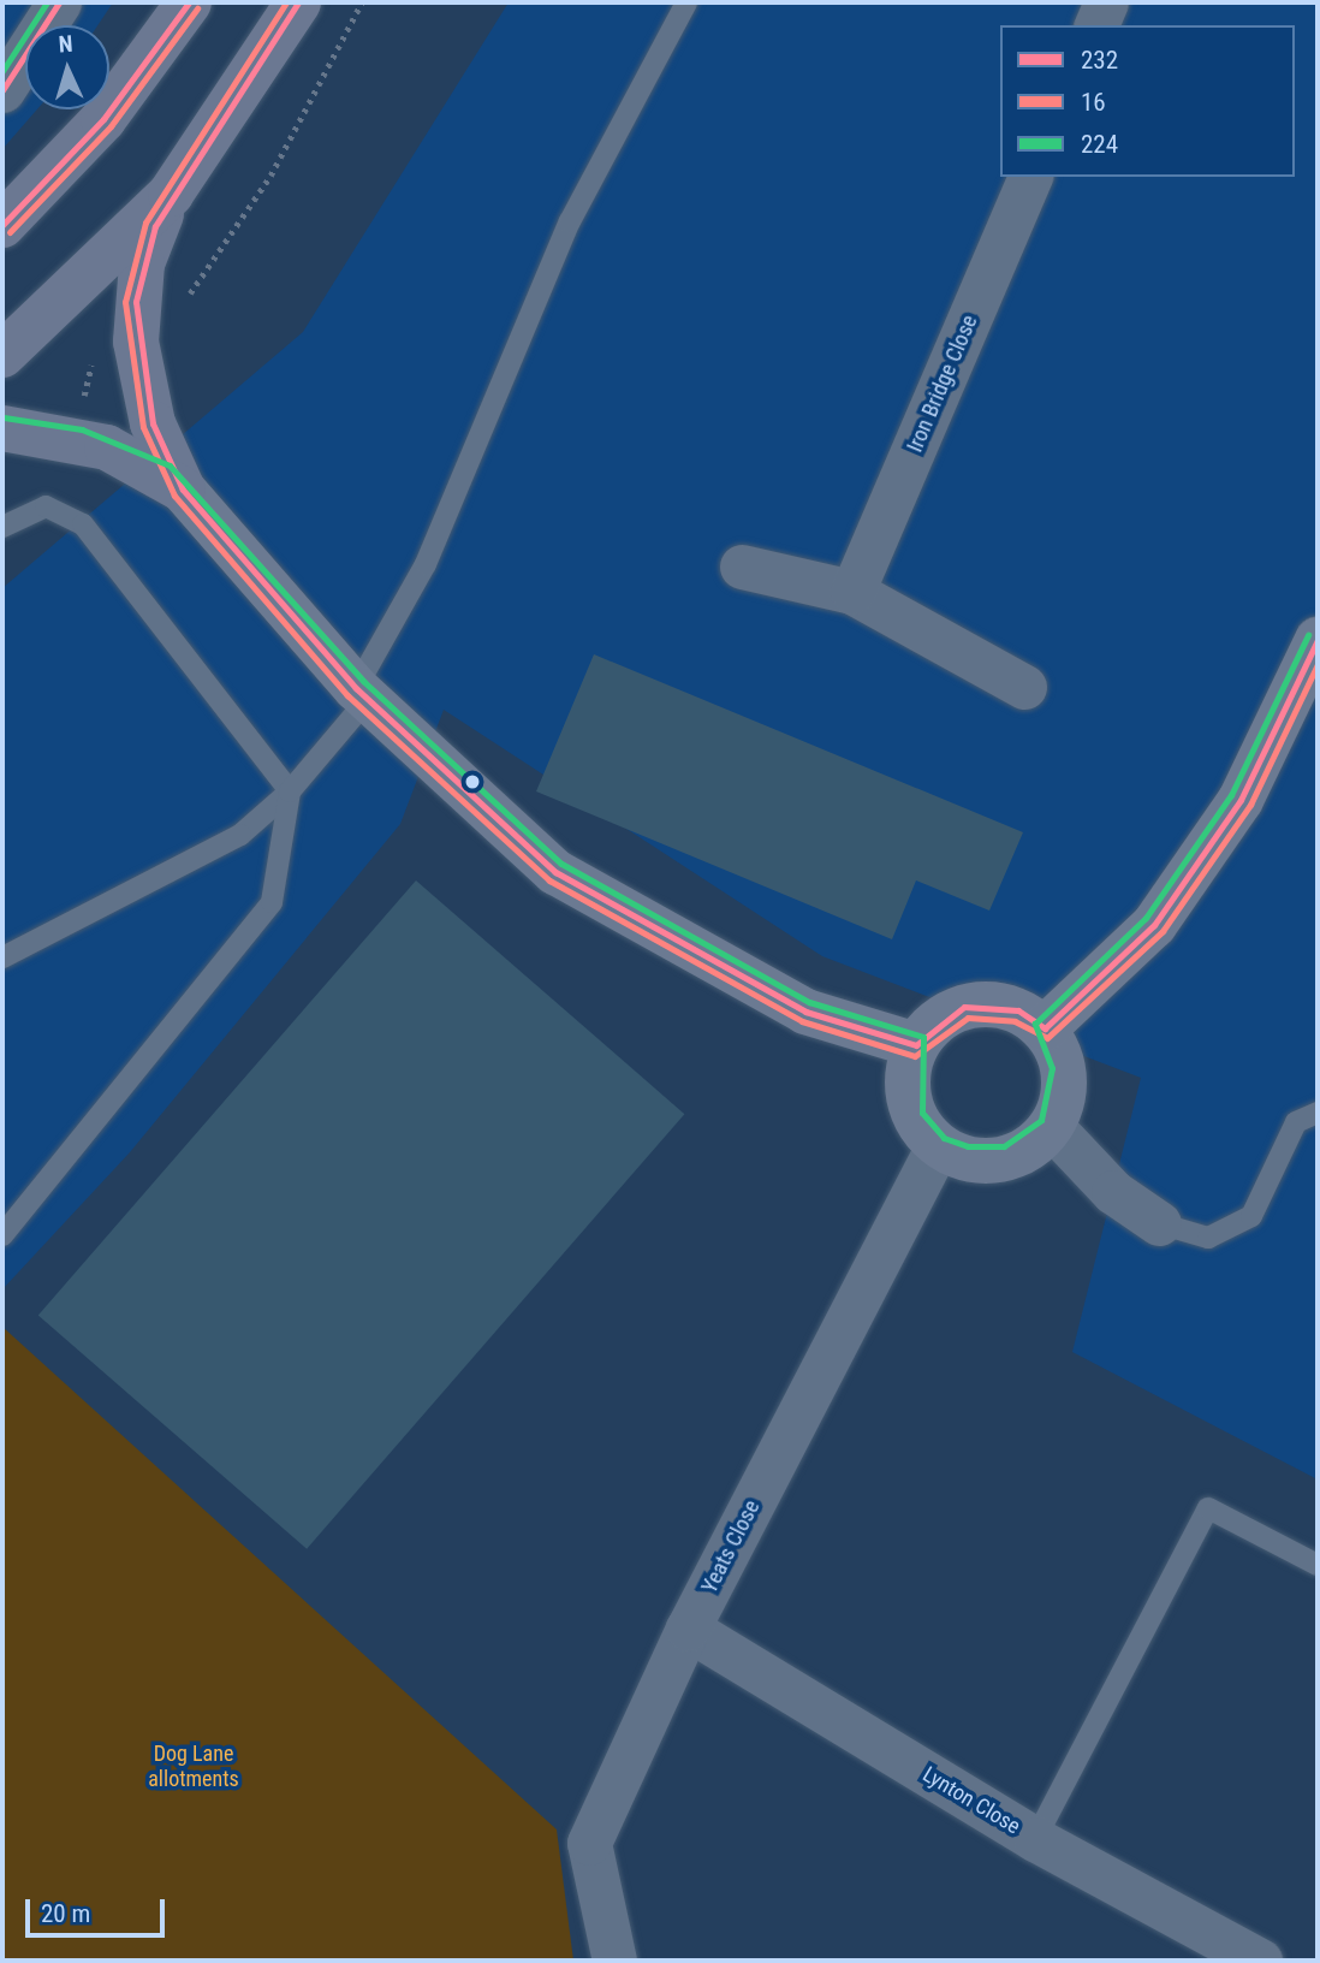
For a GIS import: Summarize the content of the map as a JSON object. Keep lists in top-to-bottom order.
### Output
{
  "streets": {
    "street": ["Iron Bridge Close", "Yeats Close", "Lynton Close"]
  },
  "crossings": [
    ["Yeats Close", "Lynton Close"]
  ],
  "parks": ["Dog Lane allotments"],
  "lines": ["transit line 232", "transit line 16", "transit line 224"],
  "legend": ["232", "16", "224"],
  "scale_bar": "20 m",
  "north": "top"
}
